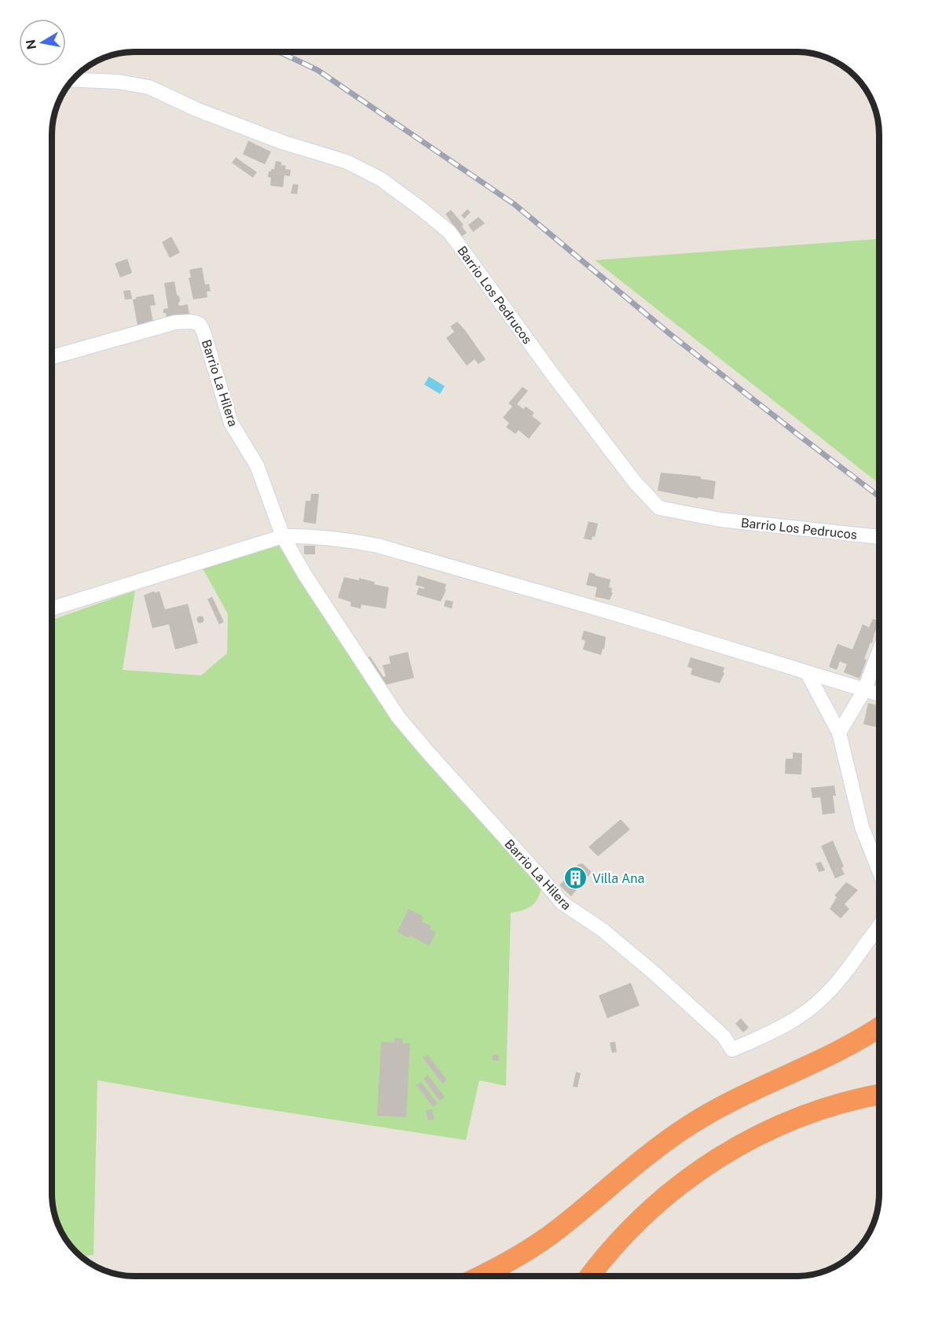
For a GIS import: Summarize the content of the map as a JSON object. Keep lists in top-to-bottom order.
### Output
{
  "streets": {
    "street": ["Barrio Los Pedrucos", "Barrio La Hilera"]
  },
  "places": {
    "building": ["Villa Ana"]
  },
  "north": "left"
}
